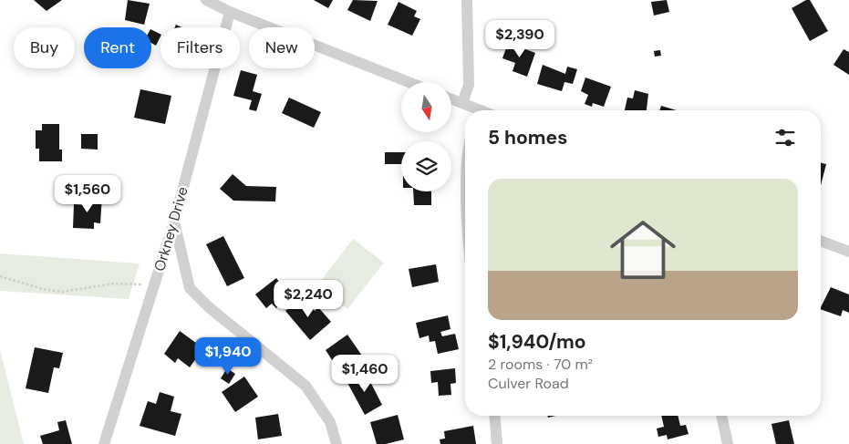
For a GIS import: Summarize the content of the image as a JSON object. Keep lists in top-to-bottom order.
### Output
{
  "streets": {
    "street": ["Orkney Drive"]
  },
  "north": "bottom",
  "page": {
    "price": [
      "$2,390",
      "$1,560",
      "$2,240",
      "$1,940",
      "$1,460"
    ],
    "chip": [
      "Buy",
      "Rent",
      "Filters",
      "New"
    ],
    "heading": "5 homes",
    "list": [
      {
        "name": "$1,940/mo",
        "note": "2 rooms · 70 m² · Culver Road"
      }
    ]
  }
}
